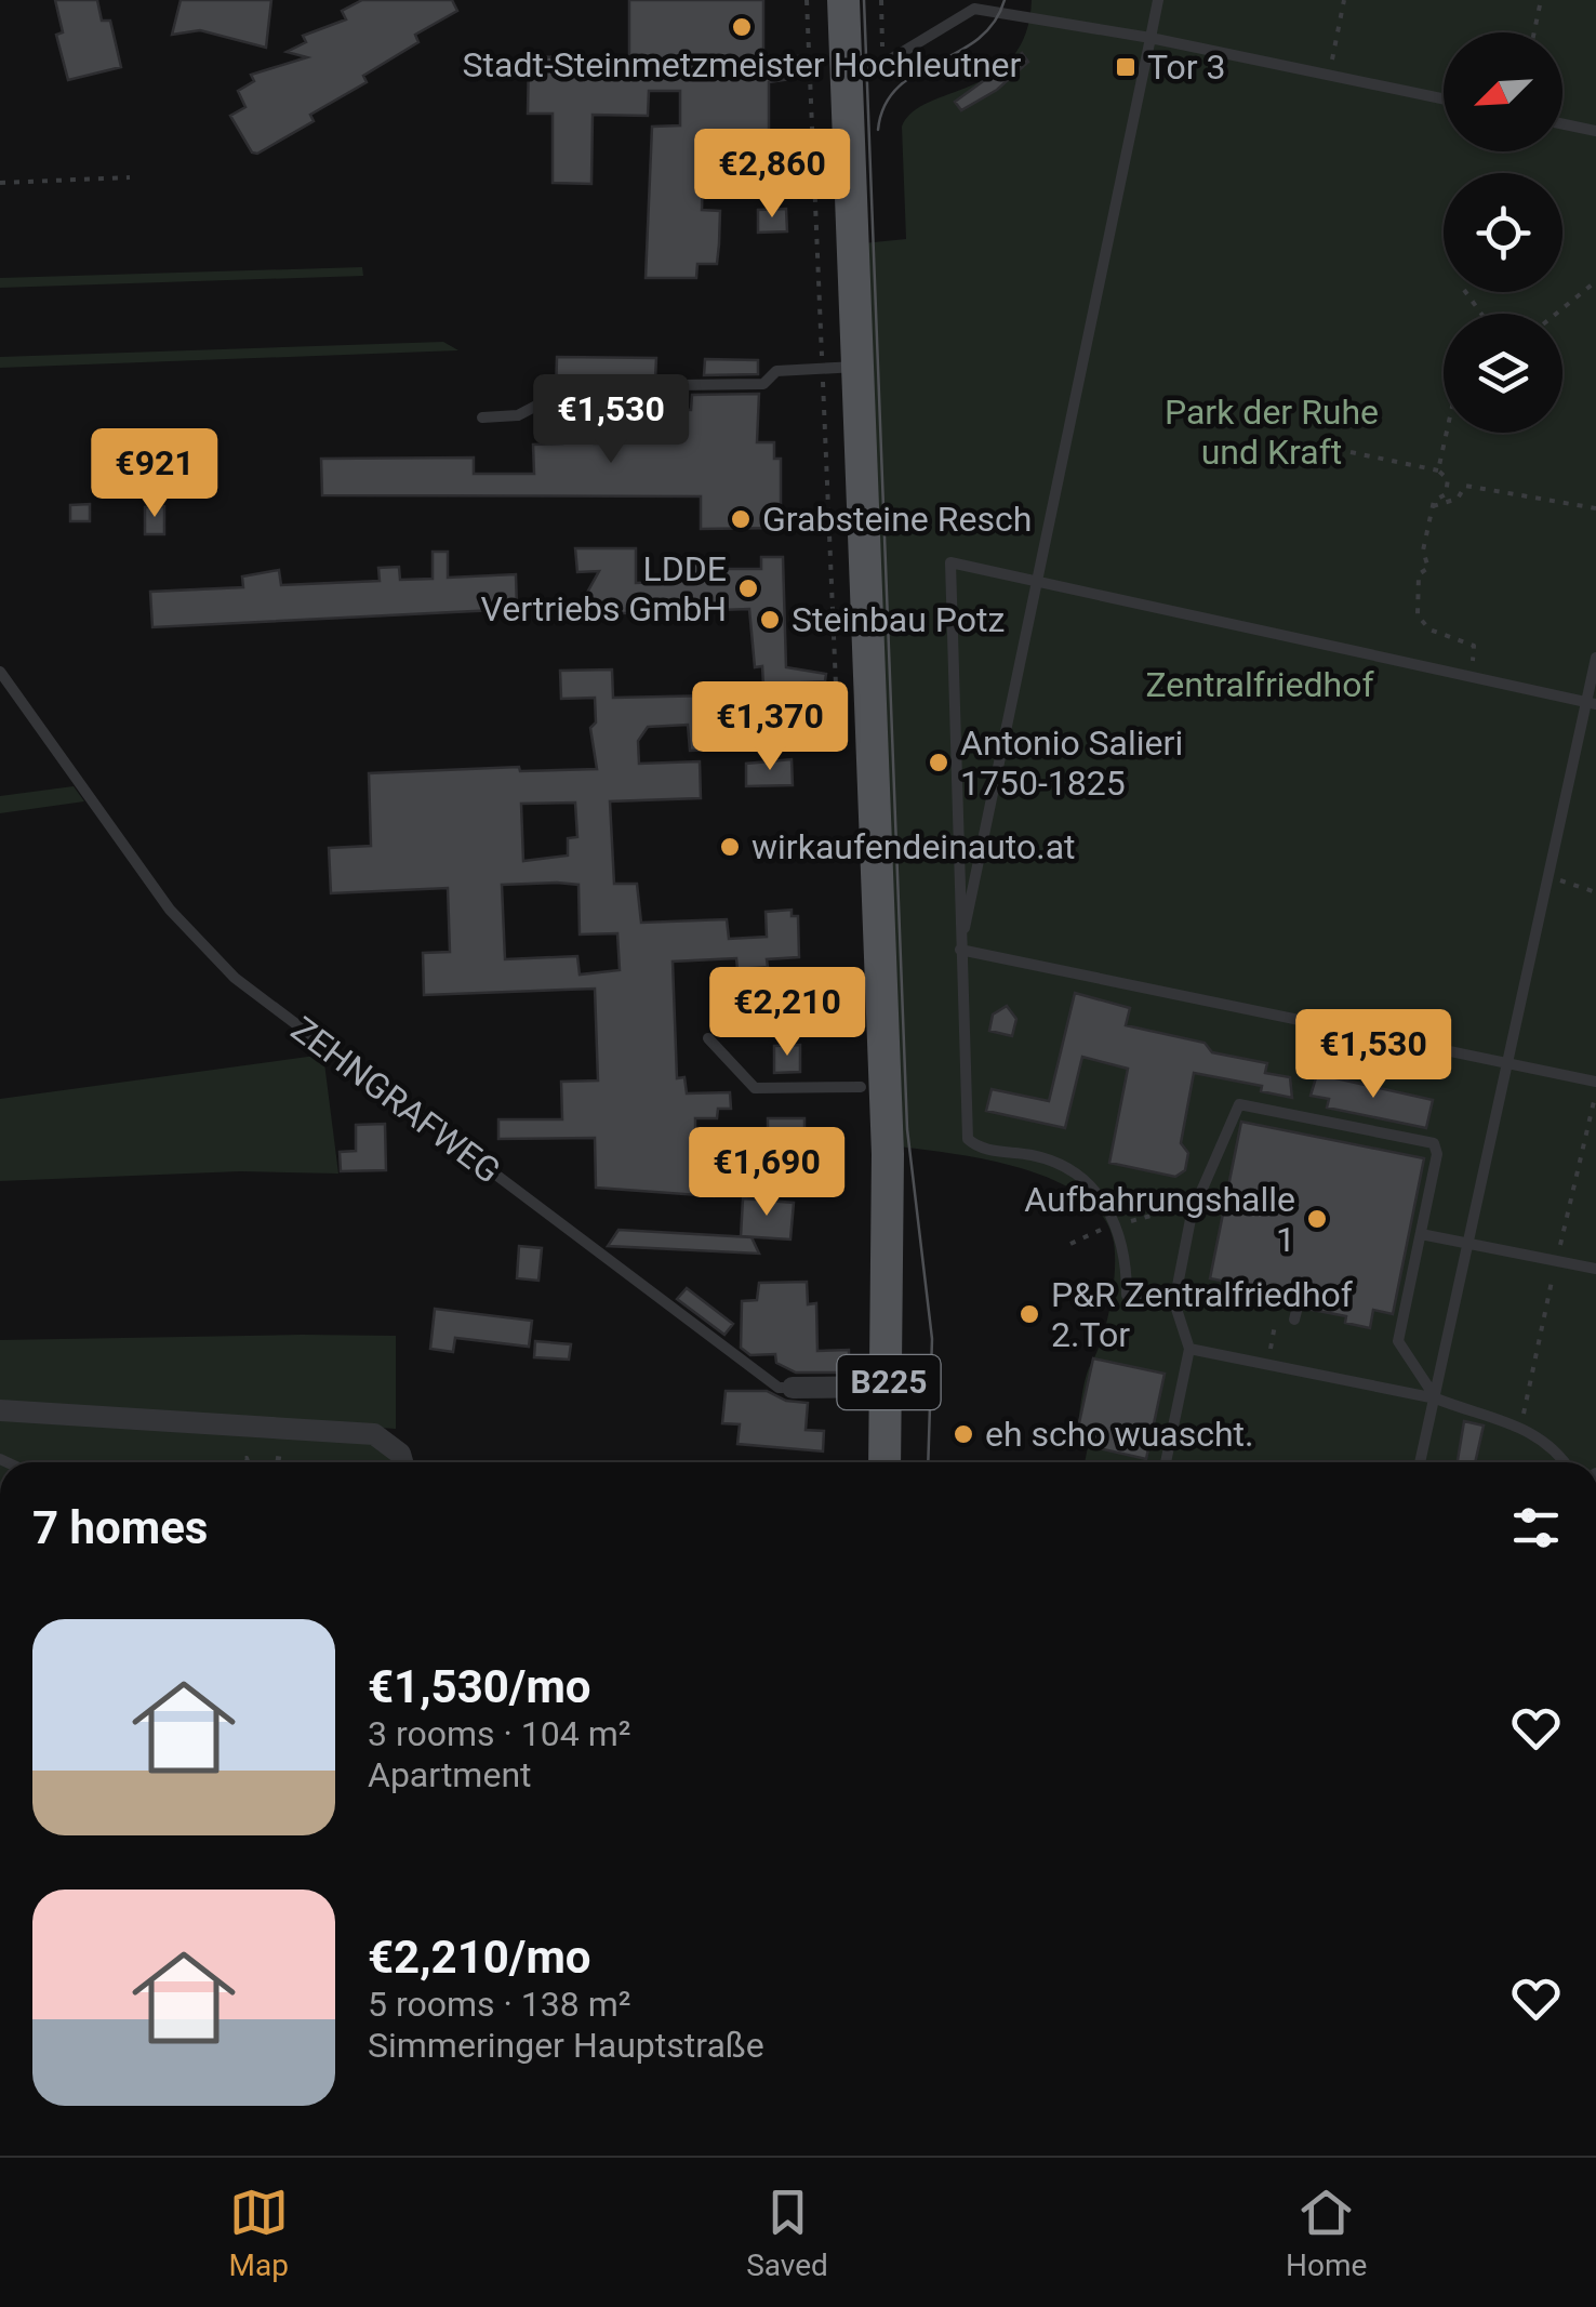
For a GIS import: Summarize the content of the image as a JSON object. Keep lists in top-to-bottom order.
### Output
{
  "streets": {
    "main road": ["B225"],
    "street": ["ZEHNGRAFWEG"]
  },
  "crossings": [
    ["ZEHNGRAFWEG", "B225"]
  ],
  "parks": ["Park der Ruhe und Kraft", "Zentralfriedhof"],
  "places": {
    "other": [
      "Stadt-Steinmetzmeister Hochleutner",
      "Grabsteine Resch",
      "LDDE Vertriebs GmbH",
      "Steinbau Potz",
      "Antonio Salieri 1750-1825",
      "wirkaufendeinauto.at",
      "Aufbahrungshalle 1",
      "P&R Zentralfriedhof 2.Tor",
      "eh scho wuascht."
    ],
    "transit": ["Tor 3"]
  },
  "north": "bottom left",
  "page": {
    "price": [
      "€2,860",
      "€1,530",
      "€921",
      "€1,370",
      "€2,210",
      "€1,530",
      "€1,690"
    ],
    "heading": "7 homes",
    "list": [
      {
        "name": "€1,530/mo",
        "note": "3 rooms · 104 m² · Apartment"
      },
      {
        "name": "€2,210/mo",
        "note": "5 rooms · 138 m² · Simmeringer Hauptstraße"
      }
    ],
    "tabs": ["Map", "Saved", "Home"]
  }
}
